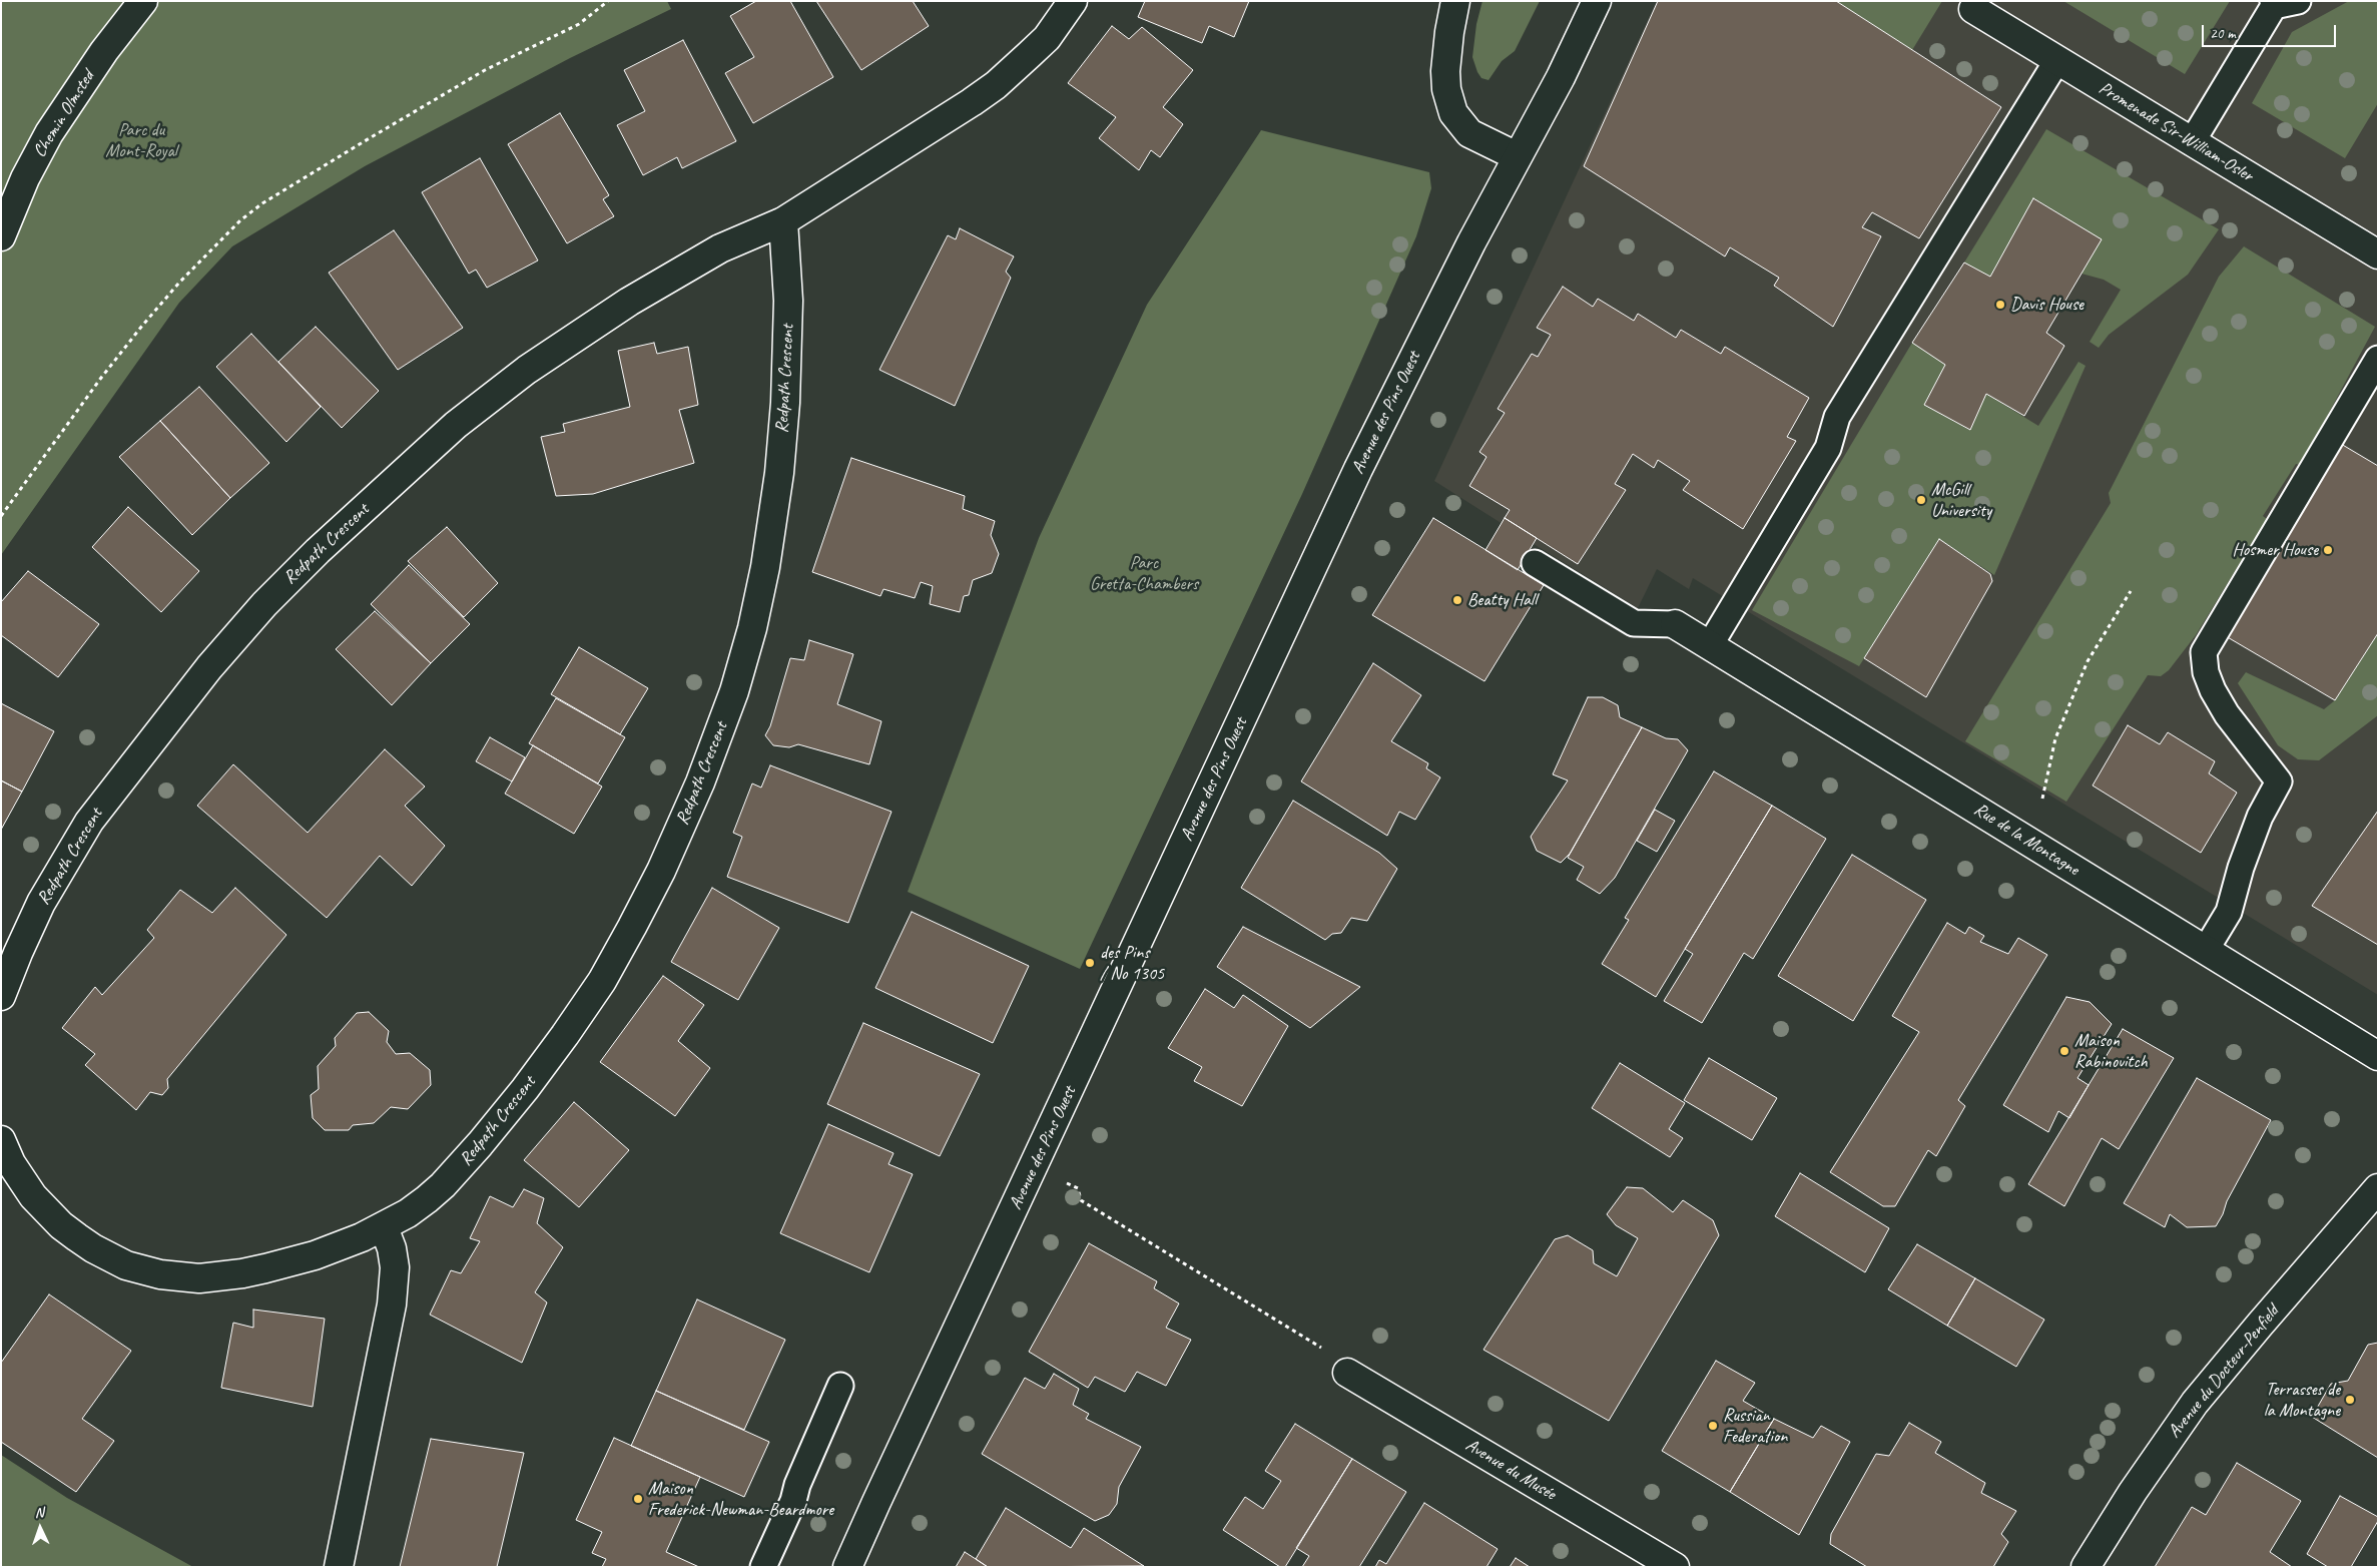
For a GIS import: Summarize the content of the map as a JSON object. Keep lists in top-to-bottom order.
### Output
{
  "streets": {
    "street": [
      "Chemin Olmsted",
      "Promenade Sir-William-Osler",
      "Redpath Crescent",
      "Avenue des Pins Ouest",
      "Rue de la Montagne",
      "Avenue du Docteur-Penfield",
      "Avenue du Musée"
    ]
  },
  "parks": ["Parc du Mont-Royal", "Parc Gretta-Chambers"],
  "places": [
    "Davis House",
    "McGill University",
    "Hosmer House",
    "Beatty Hall",
    "des Pins / No 1305",
    "Maison Rabinovitch",
    "Terrasses de la Montagne",
    "Russian Federation",
    "Maison Frederick-Newman-Beardmore"
  ],
  "scale_bar": "20 m",
  "north": "top"
}
